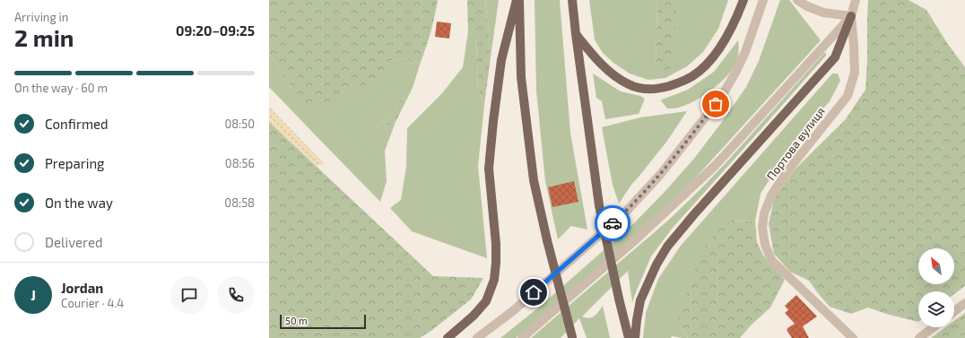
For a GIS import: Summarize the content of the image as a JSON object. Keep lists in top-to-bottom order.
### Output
{
  "streets": {
    "street": ["Портова вулиця"]
  },
  "scale_bar": "50 m",
  "north": "top left",
  "page": {
    "heading": ["2 min", "Arriving in", "09:20–09:25"],
    "panel": ["Jordan", "Courier · 4.4"],
    "bar": "On the way · 60 m",
    "list": [
      ["Confirmed", "08:50"],
      ["Preparing", "08:56"],
      ["On the way", "08:58"],
      "Delivered"
    ],
    "round": "J",
    "scale": "50 m"
  }
}
